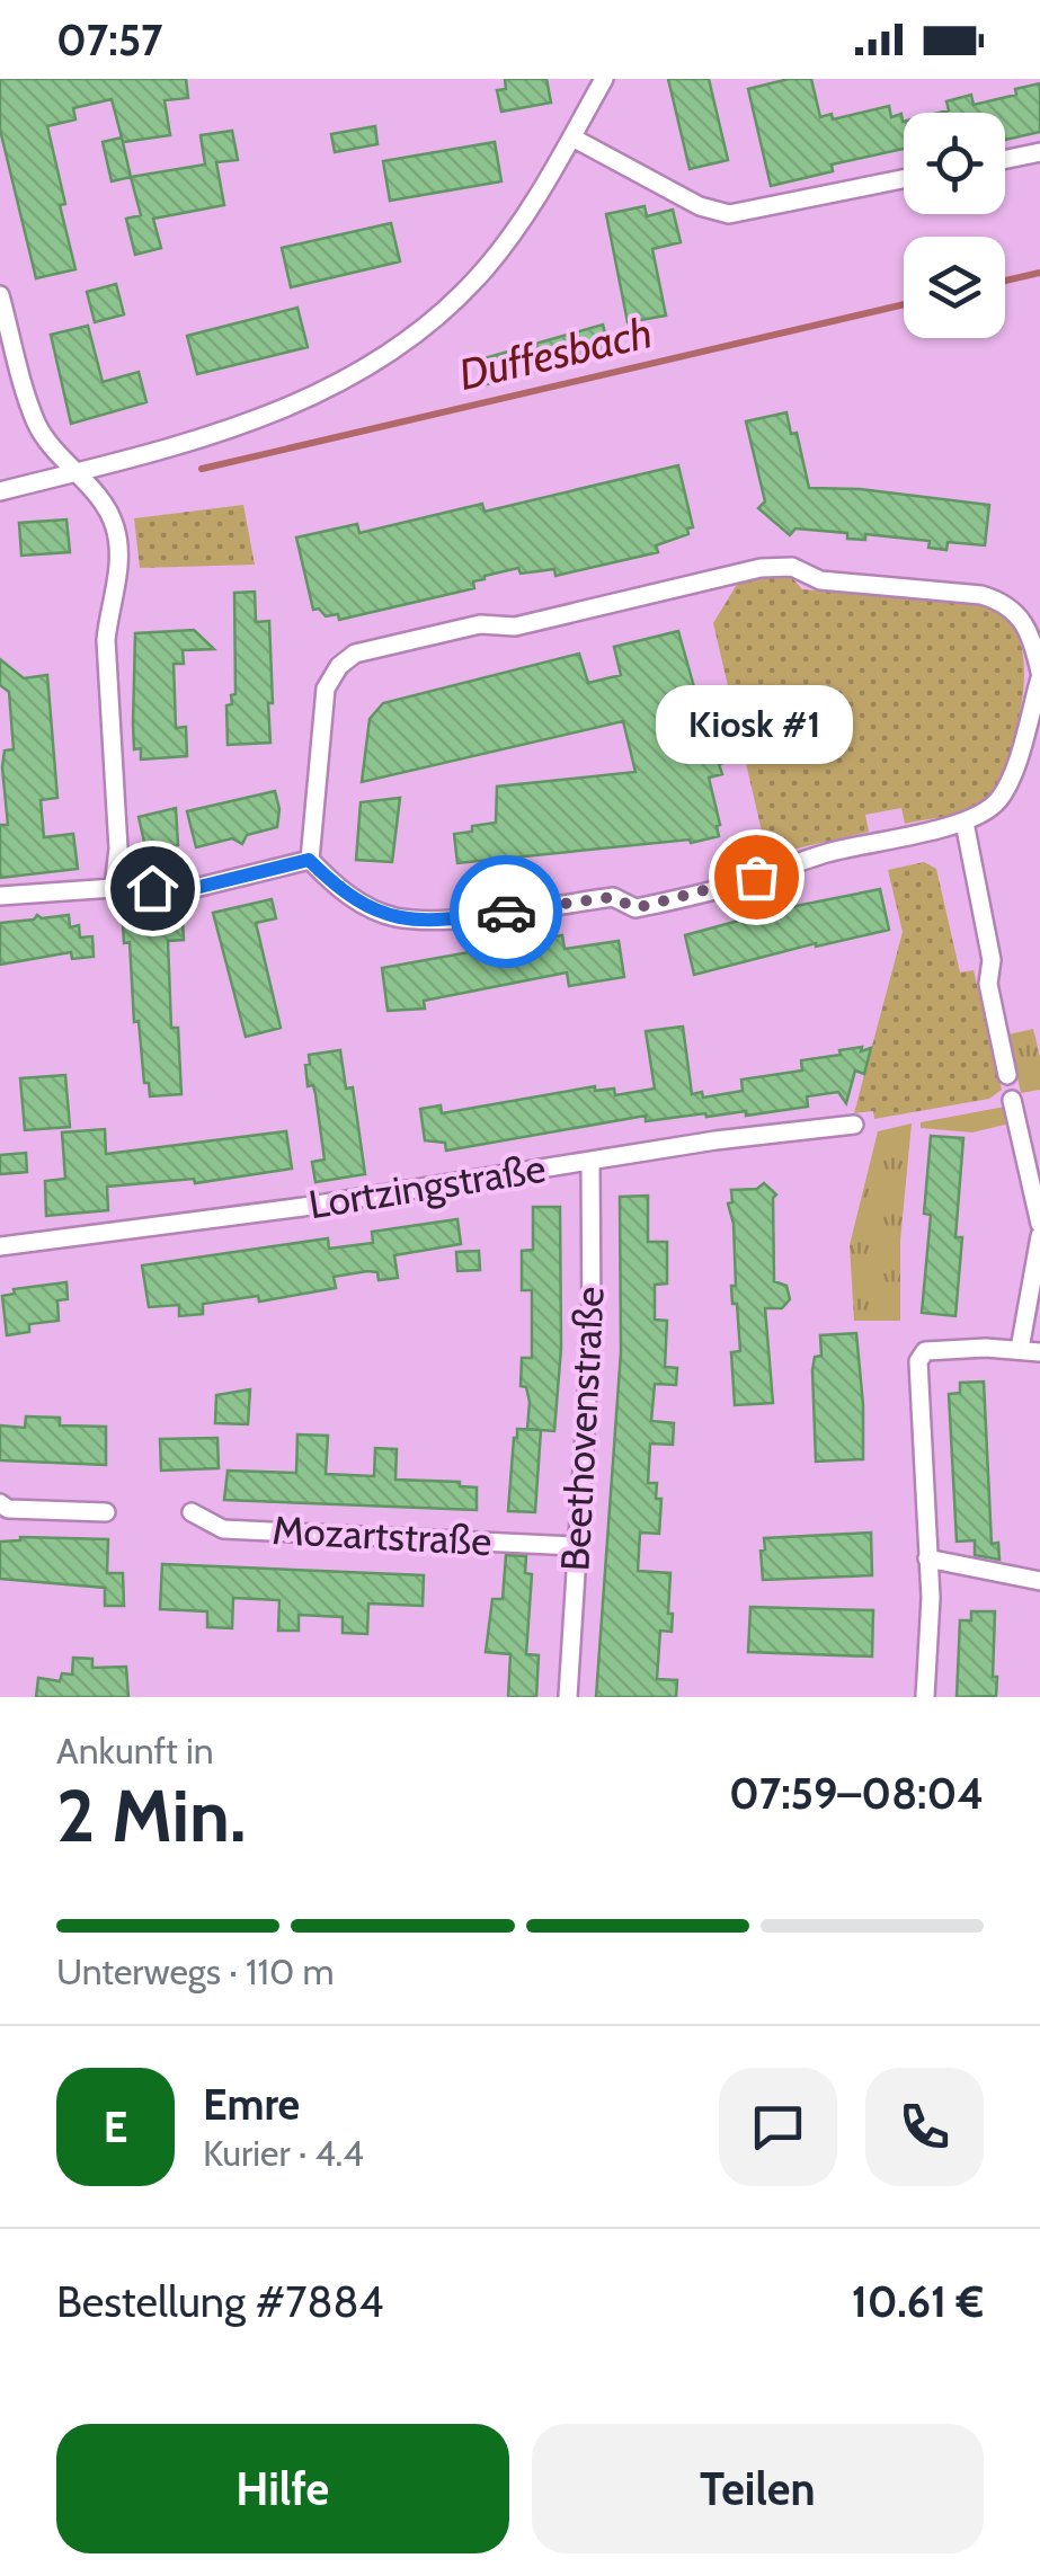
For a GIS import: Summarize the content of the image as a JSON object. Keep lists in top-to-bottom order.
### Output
{
  "streets": {
    "street": ["Lortzingstraße", "Beethovenstraße", "Mozartstraße"]
  },
  "crossings": [
    ["Lortzingstraße", "Beethovenstraße"],
    ["Beethovenstraße", "Mozartstraße"]
  ],
  "water": ["Duffesbach"],
  "places": ["Kiosk #1"],
  "page": {
    "status": "07:57",
    "bubble": "Kiosk #1",
    "heading": ["2 Min.", "Ankunft in", "07:59–08:04"],
    "panel": [
      "Emre",
      "Kurier · 4.4",
      "Bestellung #7884",
      "10.61 €"
    ],
    "bar": "Unterwegs · 110 m",
    "round": "E",
    "buttons": ["Hilfe", "Teilen"]
  }
}
